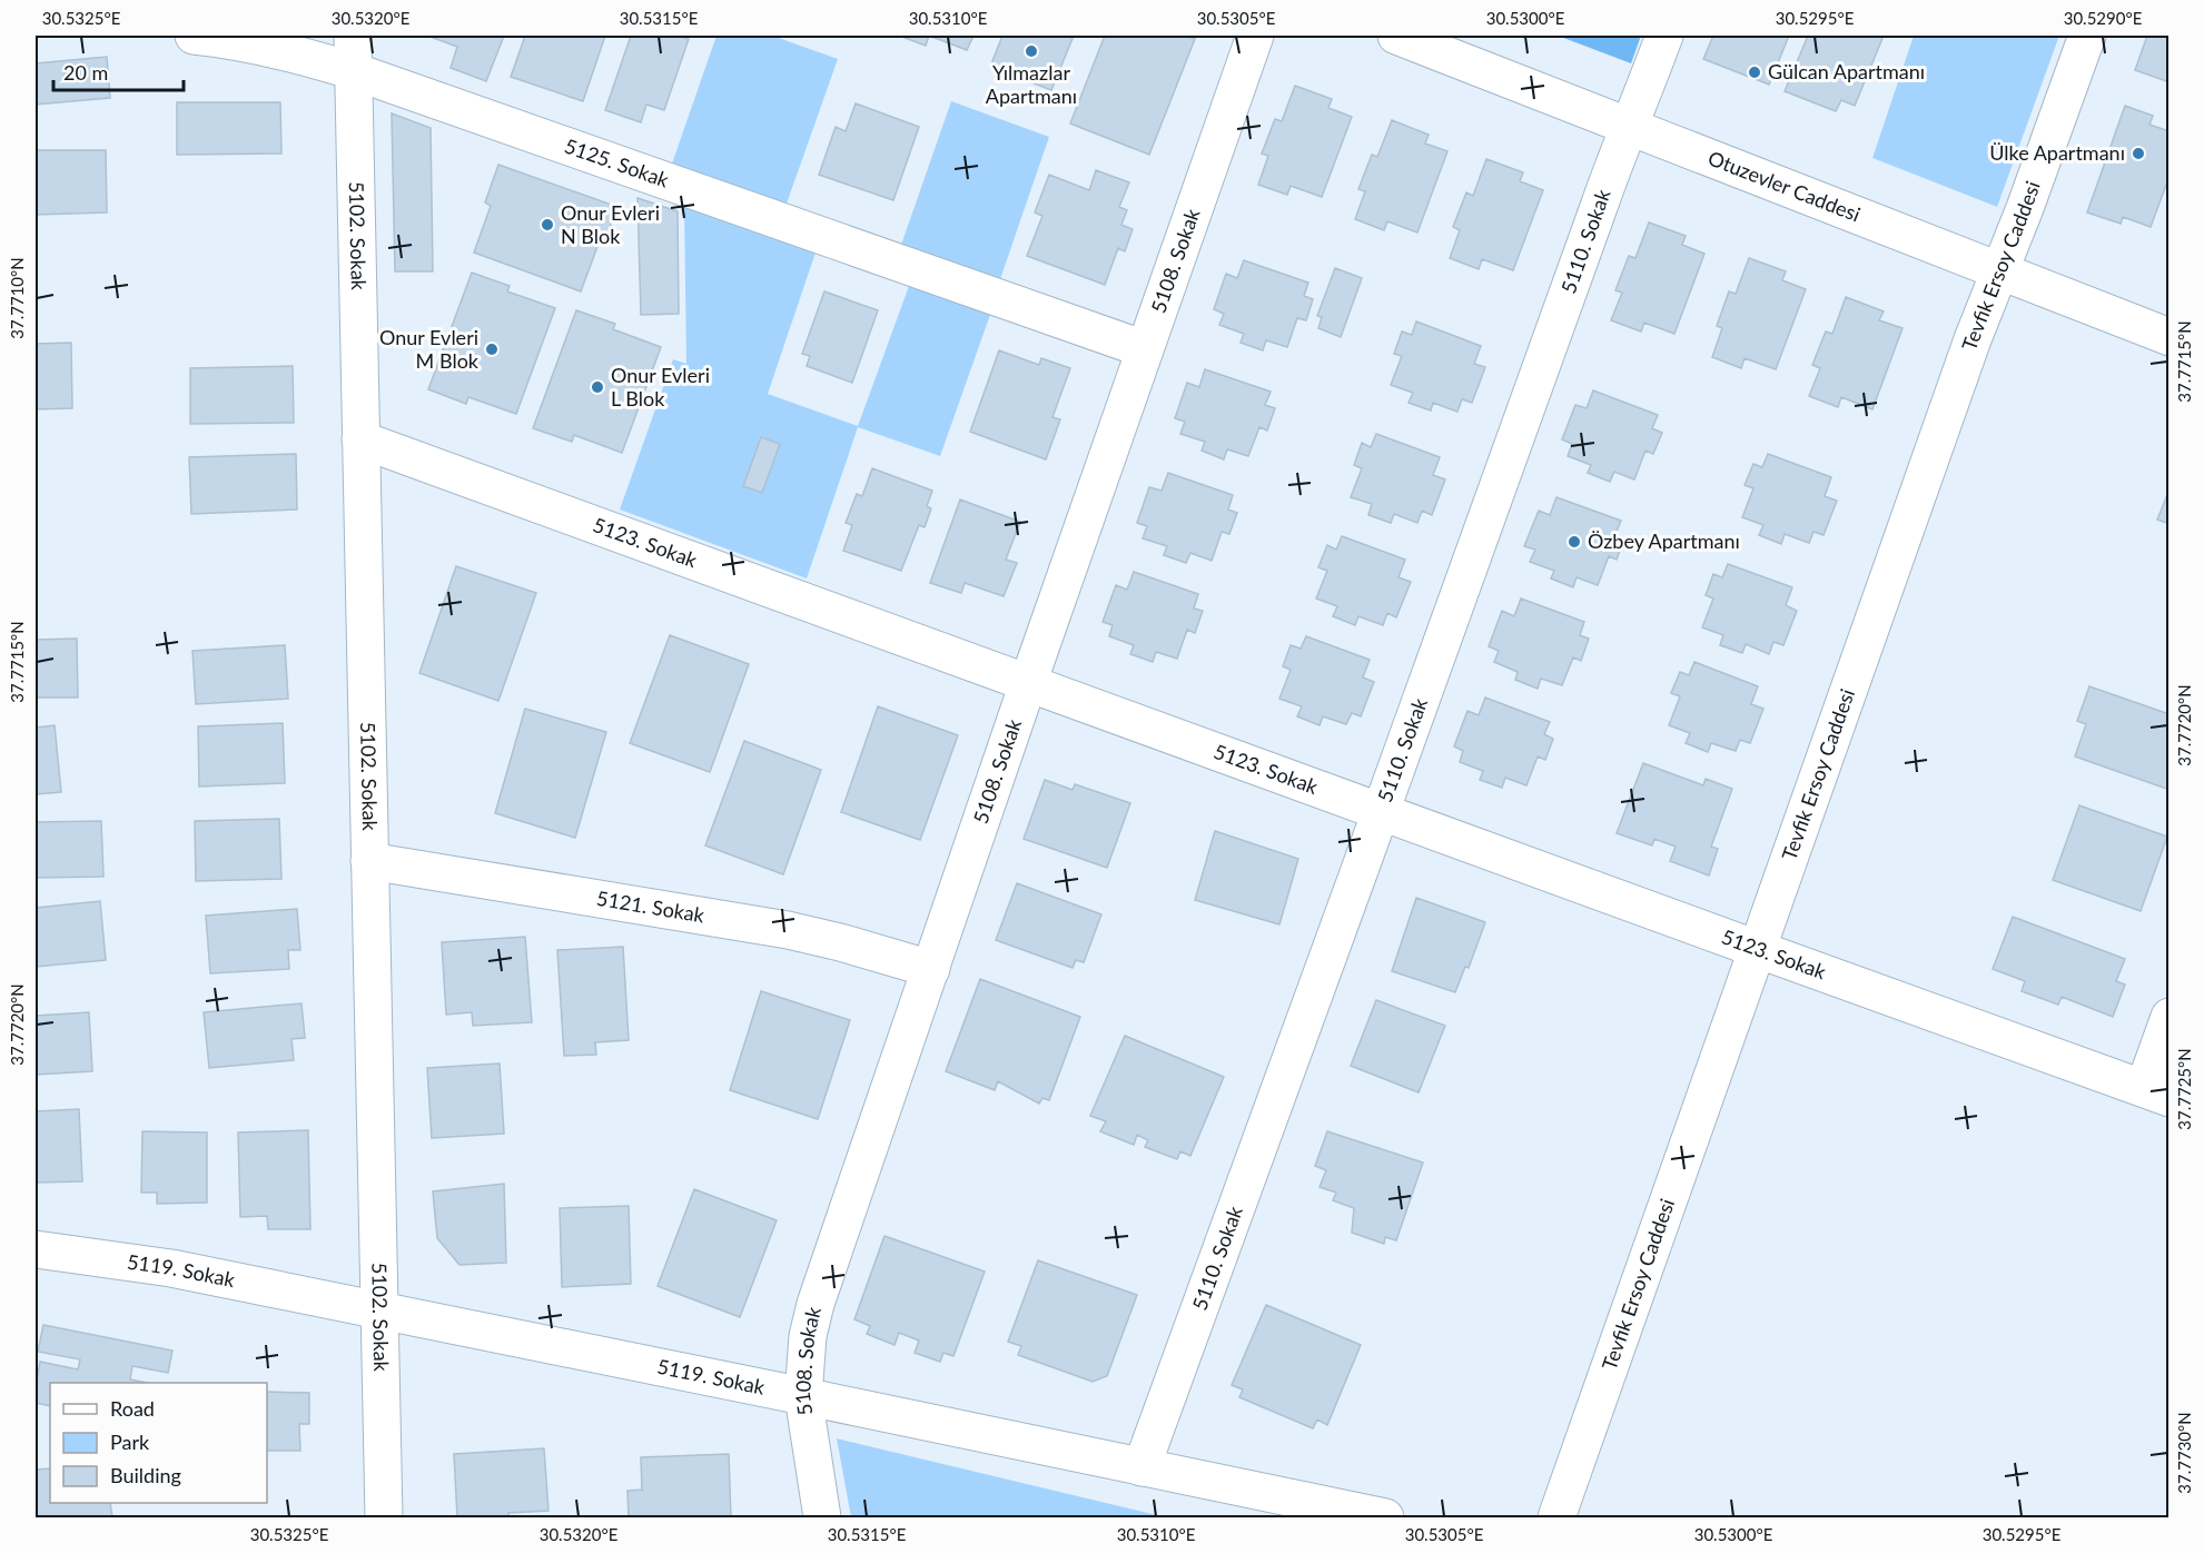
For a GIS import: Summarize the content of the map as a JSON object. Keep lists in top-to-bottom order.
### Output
{
  "streets": {
    "street": [
      "5125. Sokak",
      "Otuzevler Caddesi",
      "5102. Sokak",
      "5110. Sokak",
      "5108. Sokak",
      "Tevfik Ersoy Caddesi",
      "5123. Sokak",
      "5121. Sokak",
      "5119. Sokak"
    ]
  },
  "crossings": [
    ["5125. Sokak", "5102. Sokak"],
    ["5125. Sokak", "5108. Sokak"],
    ["Otuzevler Caddesi", "5110. Sokak"],
    ["Otuzevler Caddesi", "Tevfik Ersoy Caddesi"],
    ["5102. Sokak", "5123. Sokak"],
    ["5102. Sokak", "5121. Sokak"],
    ["5102. Sokak", "5119. Sokak"],
    ["5110. Sokak", "5123. Sokak"],
    ["5110. Sokak", "5119. Sokak"],
    ["5108. Sokak", "5123. Sokak"],
    ["5108. Sokak", "5121. Sokak"],
    ["5108. Sokak", "5119. Sokak"],
    ["Tevfik Ersoy Caddesi", "5123. Sokak"]
  ],
  "places": [
    "Yılmazlar Apartmanı",
    "Gülcan Apartmanı",
    "Ülke Apartmanı",
    "Onur Evleri N Blok",
    "Onur Evleri M Blok",
    "Onur Evleri L Blok",
    "Özbey Apartmanı"
  ],
  "legend": ["Road", "Park", "Building"],
  "scale_bar": "20 m",
  "coordinates": [
    "30.5325°E",
    "30.5320°E",
    "30.5315°E",
    "30.5310°E",
    "30.5305°E",
    "30.5300°E",
    "30.5295°E",
    "30.5290°E",
    "37.7710°N",
    "37.7715°N",
    "37.7720°N",
    "37.7725°N",
    "37.7730°N"
  ]
}
